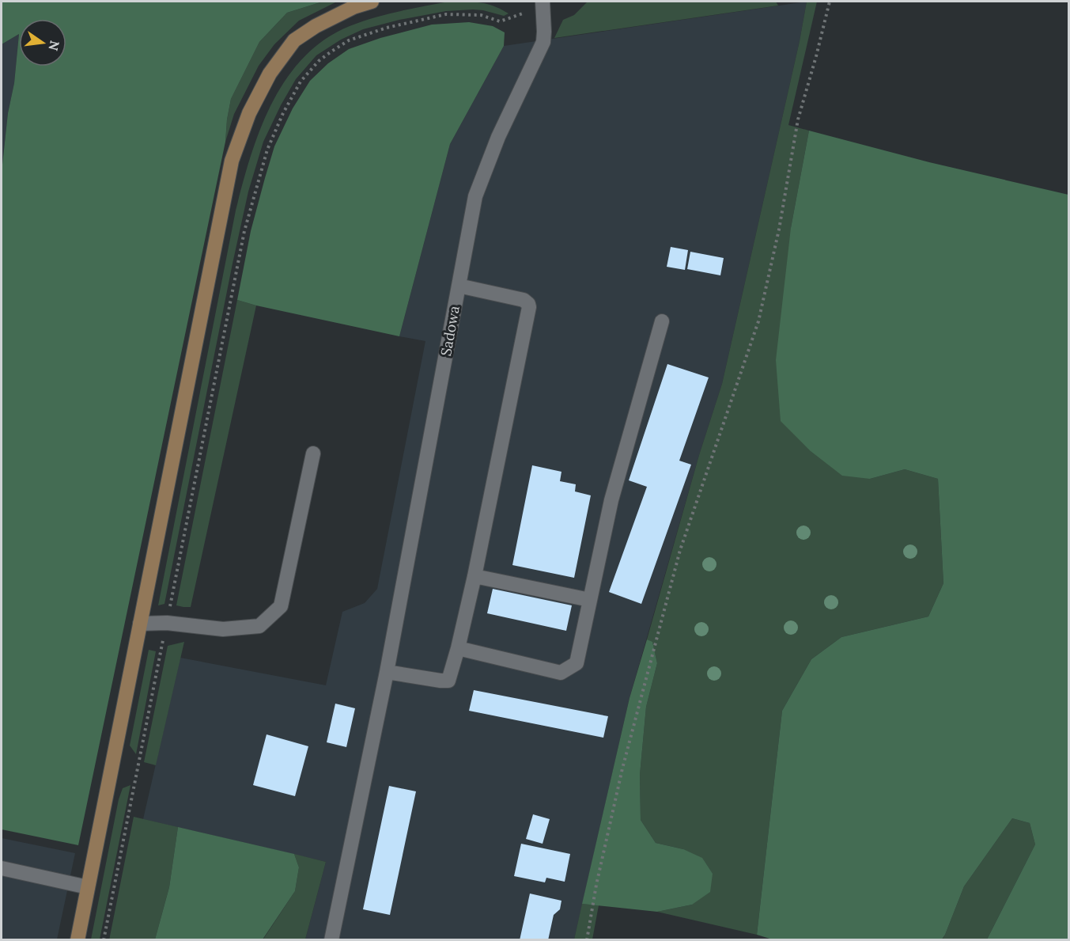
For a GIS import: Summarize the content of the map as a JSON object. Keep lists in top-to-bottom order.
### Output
{
  "streets": {
    "lane": ["Sadowa"]
  },
  "north": "right"
}
